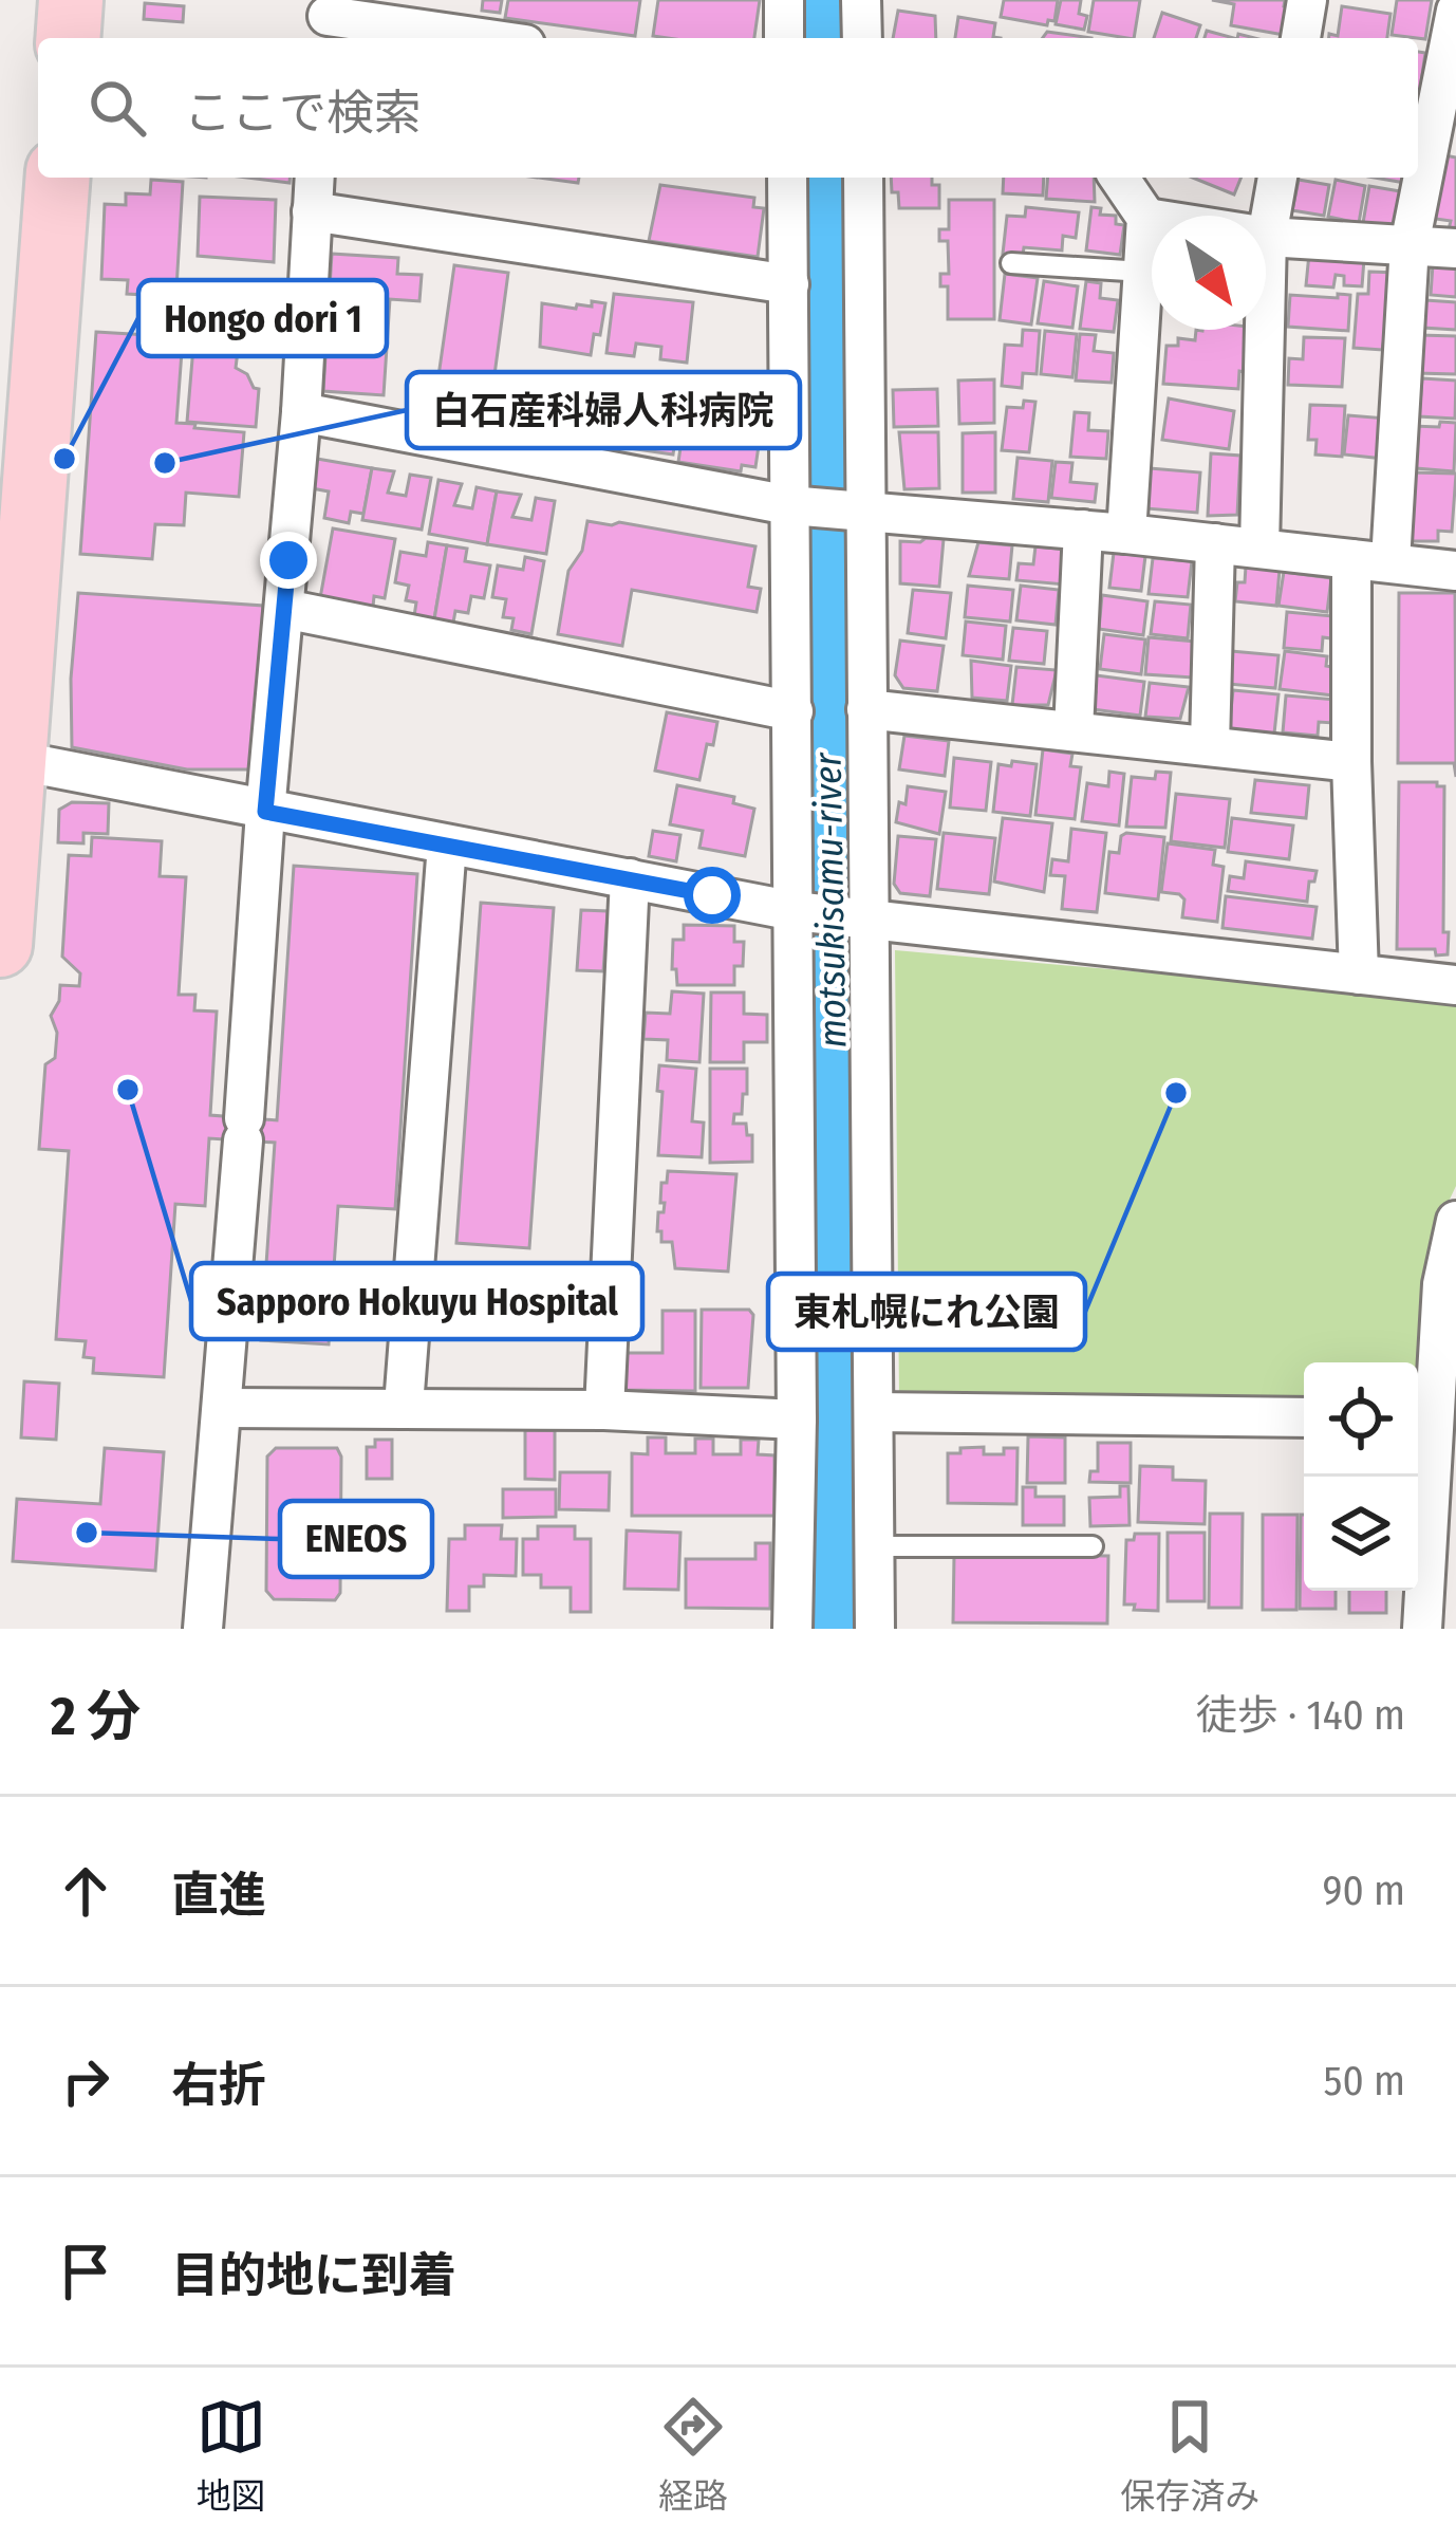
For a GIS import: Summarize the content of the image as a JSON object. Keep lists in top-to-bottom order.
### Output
{
  "water": ["motsukisamu-river"],
  "places": [
    "Hongo dori 1",
    "白石産科婦人科病院",
    "Sapporo Hokuyu Hospital",
    "東札幌にれ公園",
    "ENEOS"
  ],
  "north": "bottom right",
  "page": {
    "search": "ここで検索",
    "heading": ["2 分", "徒歩 · 140 m"],
    "list": [
      ["直進", "90 m"],
      ["右折", "50 m"],
      "目的地に到着"
    ],
    "nav": ["地図", "経路", "保存済み"]
  }
}
